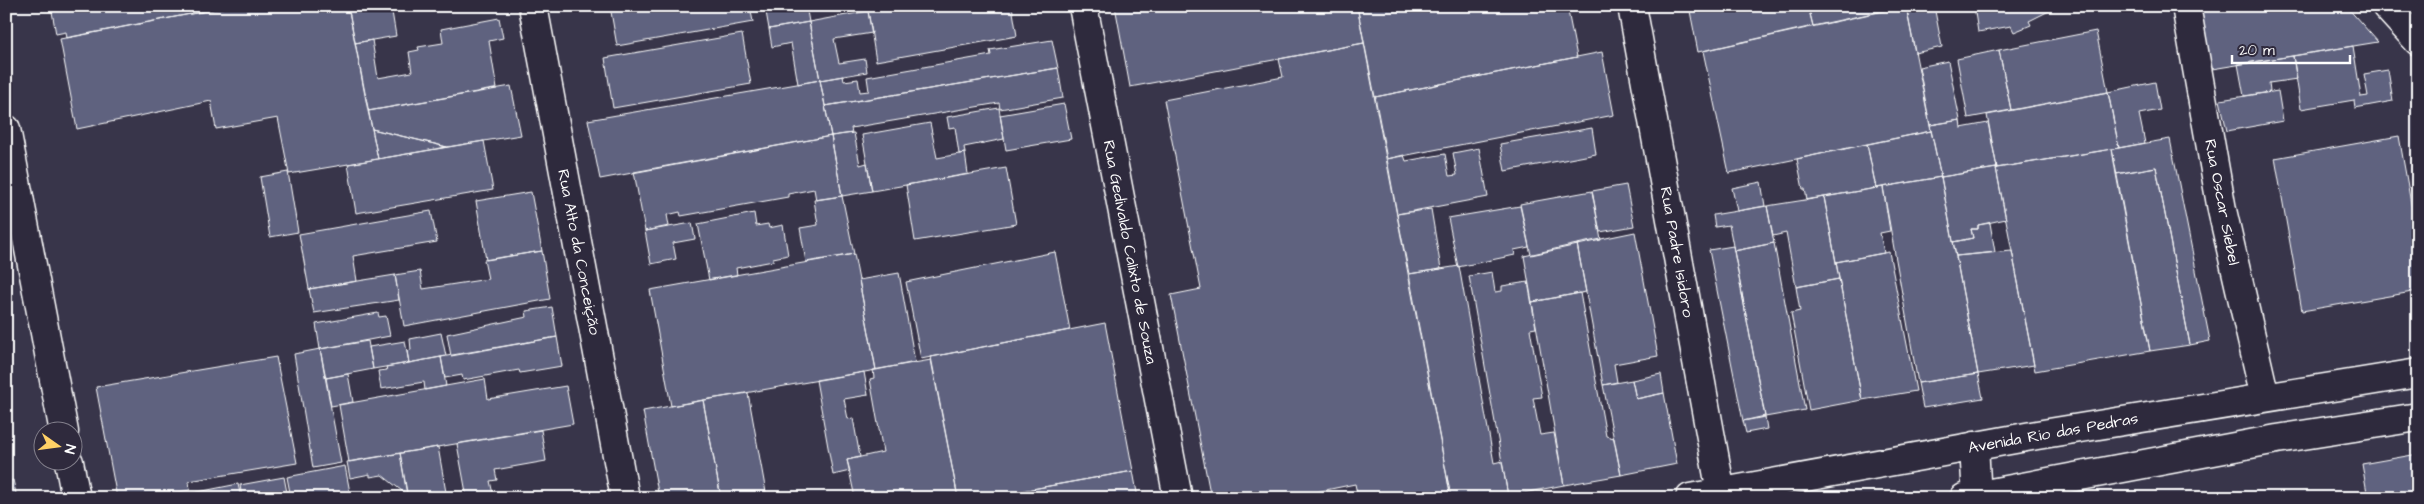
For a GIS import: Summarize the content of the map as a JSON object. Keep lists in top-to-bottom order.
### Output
{
  "streets": {
    "street": [
      "Rua Oscar Siebel",
      "Rua Alto da Conceição",
      "Rua Gedivaldo Calixto de Souza",
      "Rua Padre Isidoro",
      "Avenida Rio das Pedras"
    ]
  },
  "crossings": [
    ["Rua Oscar Siebel", "Avenida Rio das Pedras"],
    ["Rua Padre Isidoro", "Avenida Rio das Pedras"]
  ],
  "scale_bar": "20 m",
  "north": "right"
}
